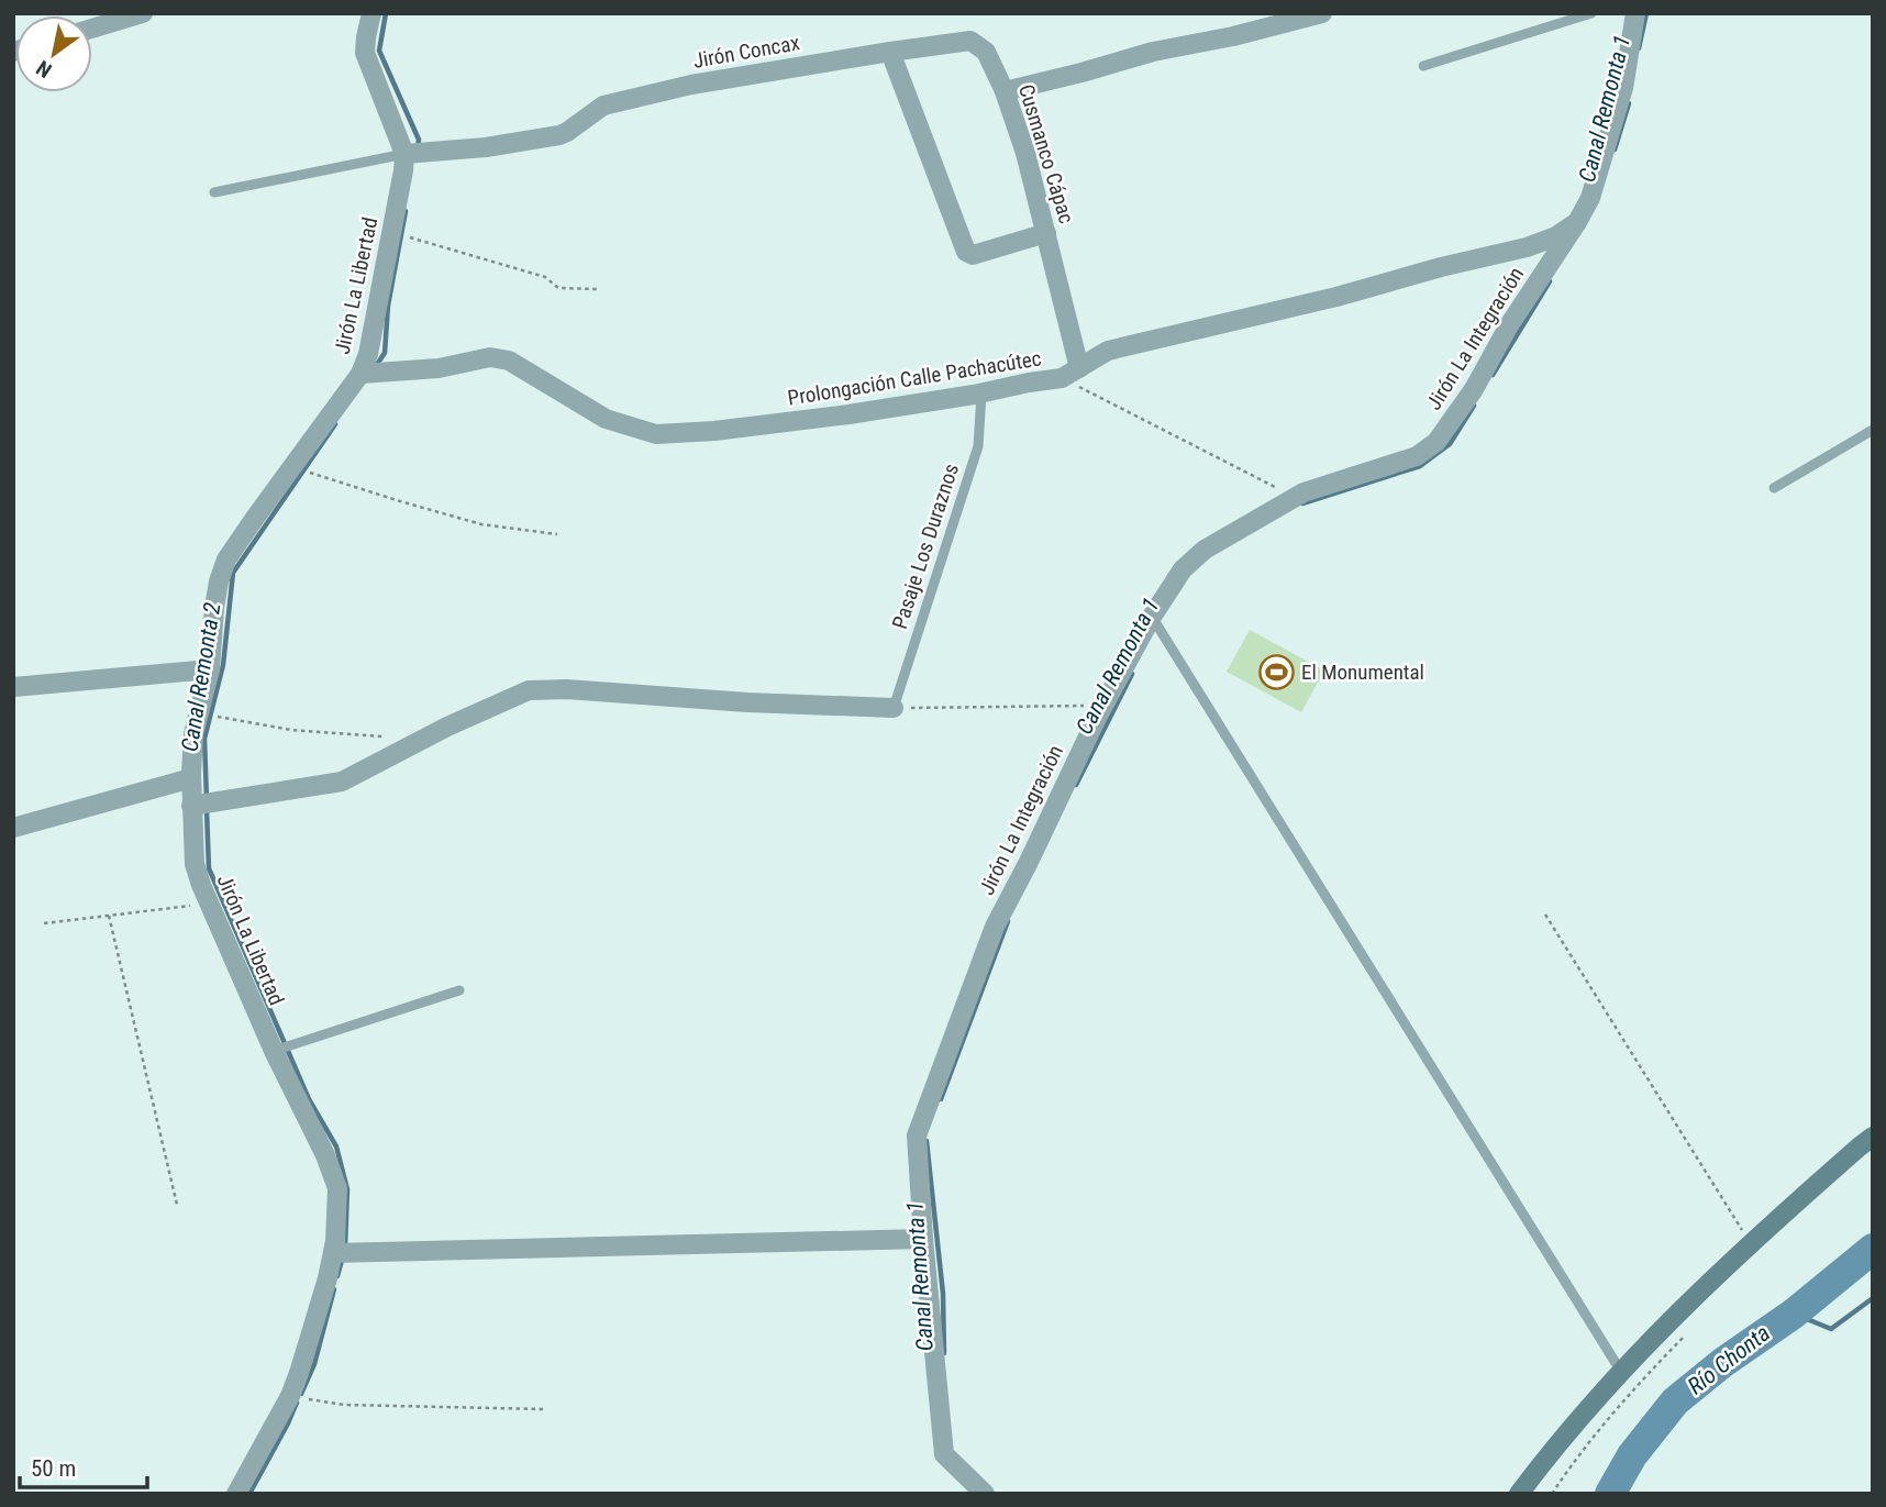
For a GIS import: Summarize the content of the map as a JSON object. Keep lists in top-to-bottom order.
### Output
{
  "streets": {
    "street": [
      "Jirón Concax",
      "Cusmanco Cápac",
      "Jirón La Libertad",
      "Jirón La Integración",
      "Prolongación Calle Pachacútec"
    ],
    "lane": ["Pasaje Los Duraznos"]
  },
  "crossings": [
    ["Jirón Concax", "Cusmanco Cápac"],
    ["Jirón Concax", "Jirón La Libertad"],
    ["Cusmanco Cápac", "Prolongación Calle Pachacútec"],
    ["Jirón La Libertad", "Prolongación Calle Pachacútec"],
    ["Jirón La Integración", "Prolongación Calle Pachacútec"],
    ["Prolongación Calle Pachacútec", "Pasaje Los Duraznos"]
  ],
  "water": ["Canal Remonta 1", "Canal Remonta 2", "Río Chonta"],
  "places": {
    "sports": ["El Monumental"]
  },
  "scale_bar": "50 m",
  "north": "bottom left"
}
